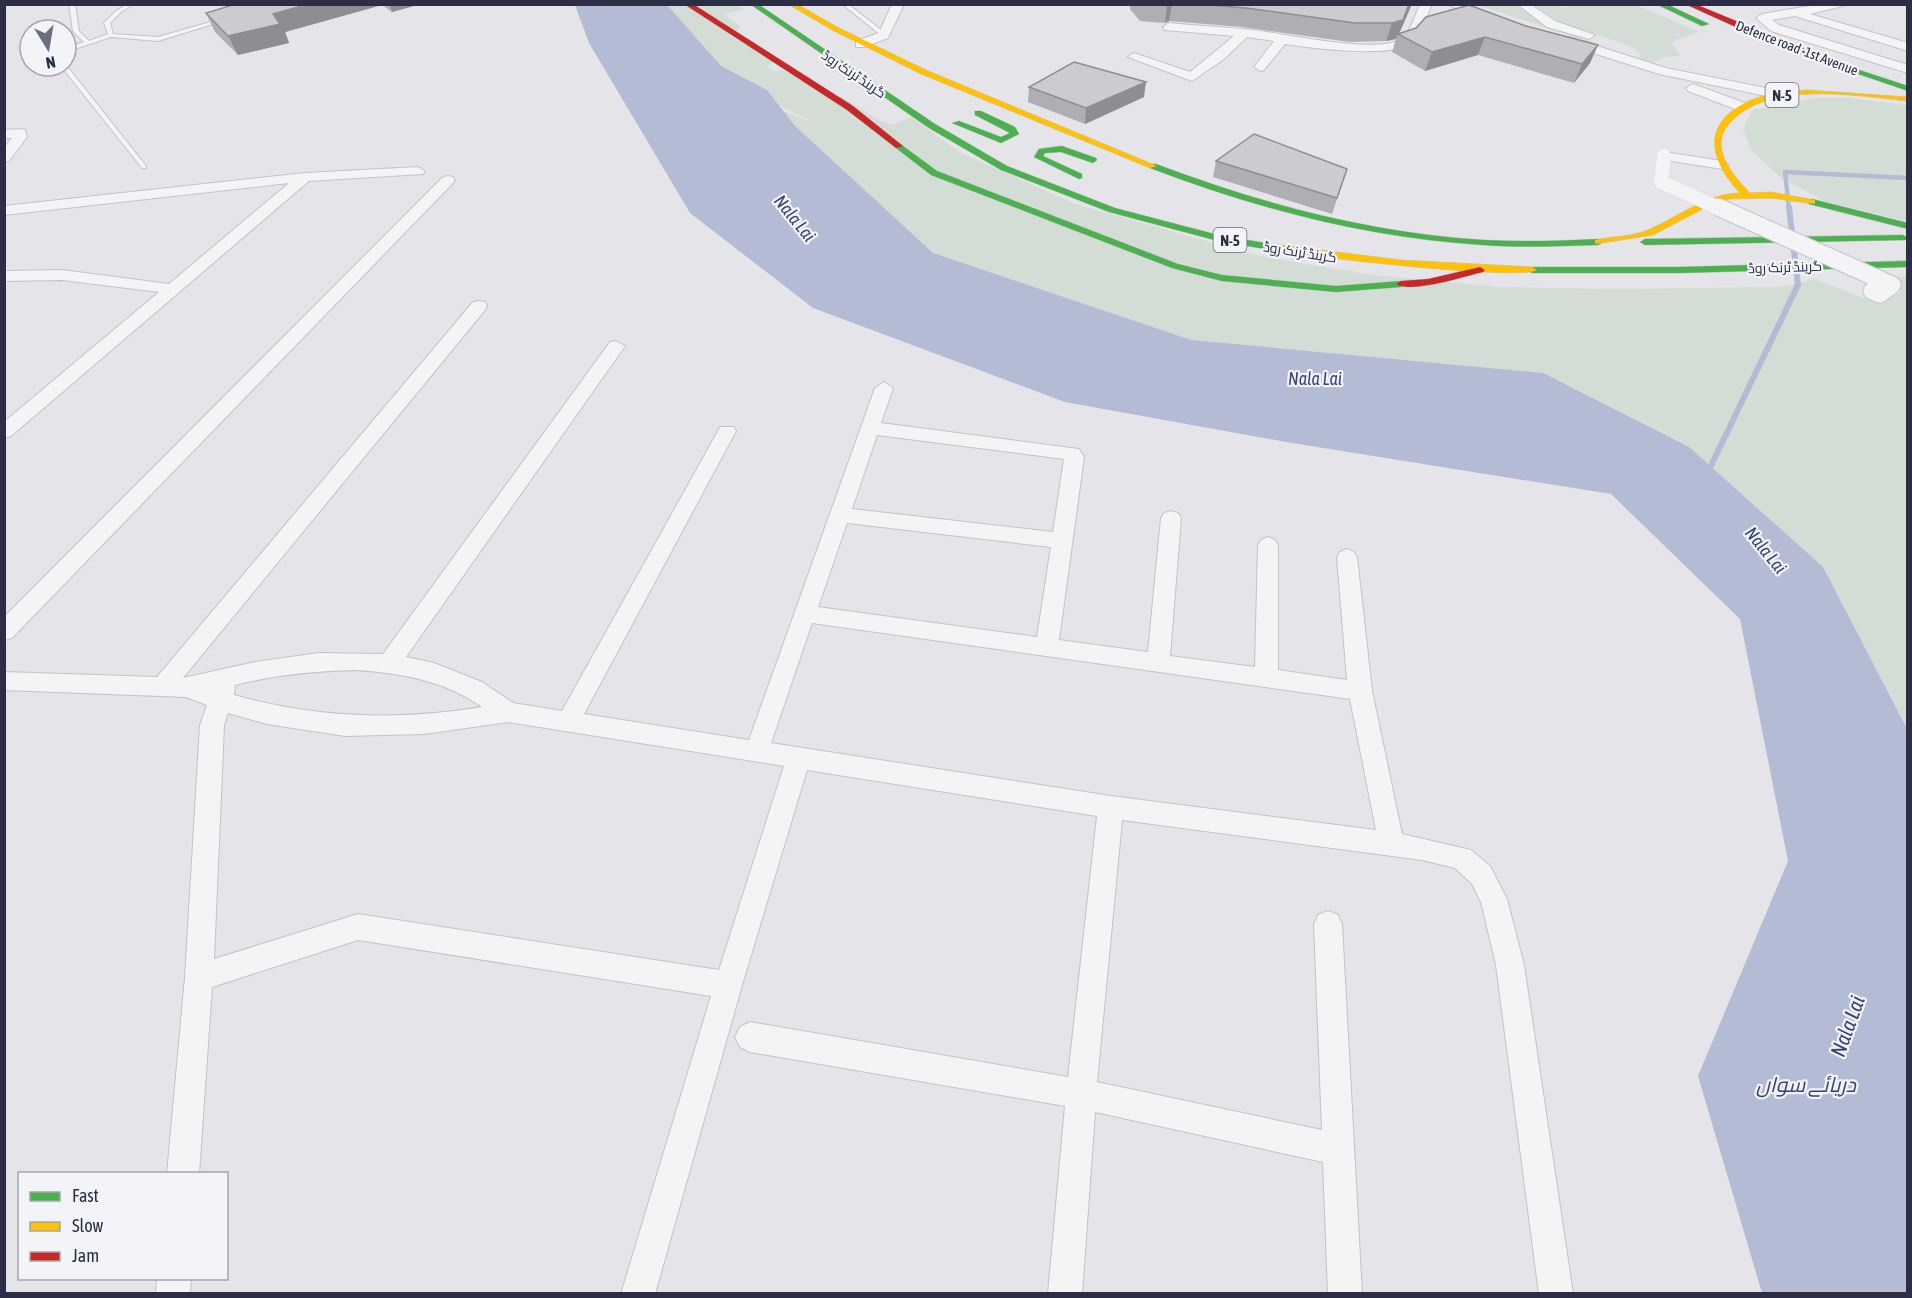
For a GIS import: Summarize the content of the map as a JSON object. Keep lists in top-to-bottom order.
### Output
{
  "streets": {
    "main road": ["Defence road -1st Avenue", "گرینڈ ٹرنک روڈ", "N-5"]
  },
  "water": ["Nala Lai", "دریائے سواں"],
  "legend": ["Fast", "Slow", "Jam"],
  "north": "bottom"
}
